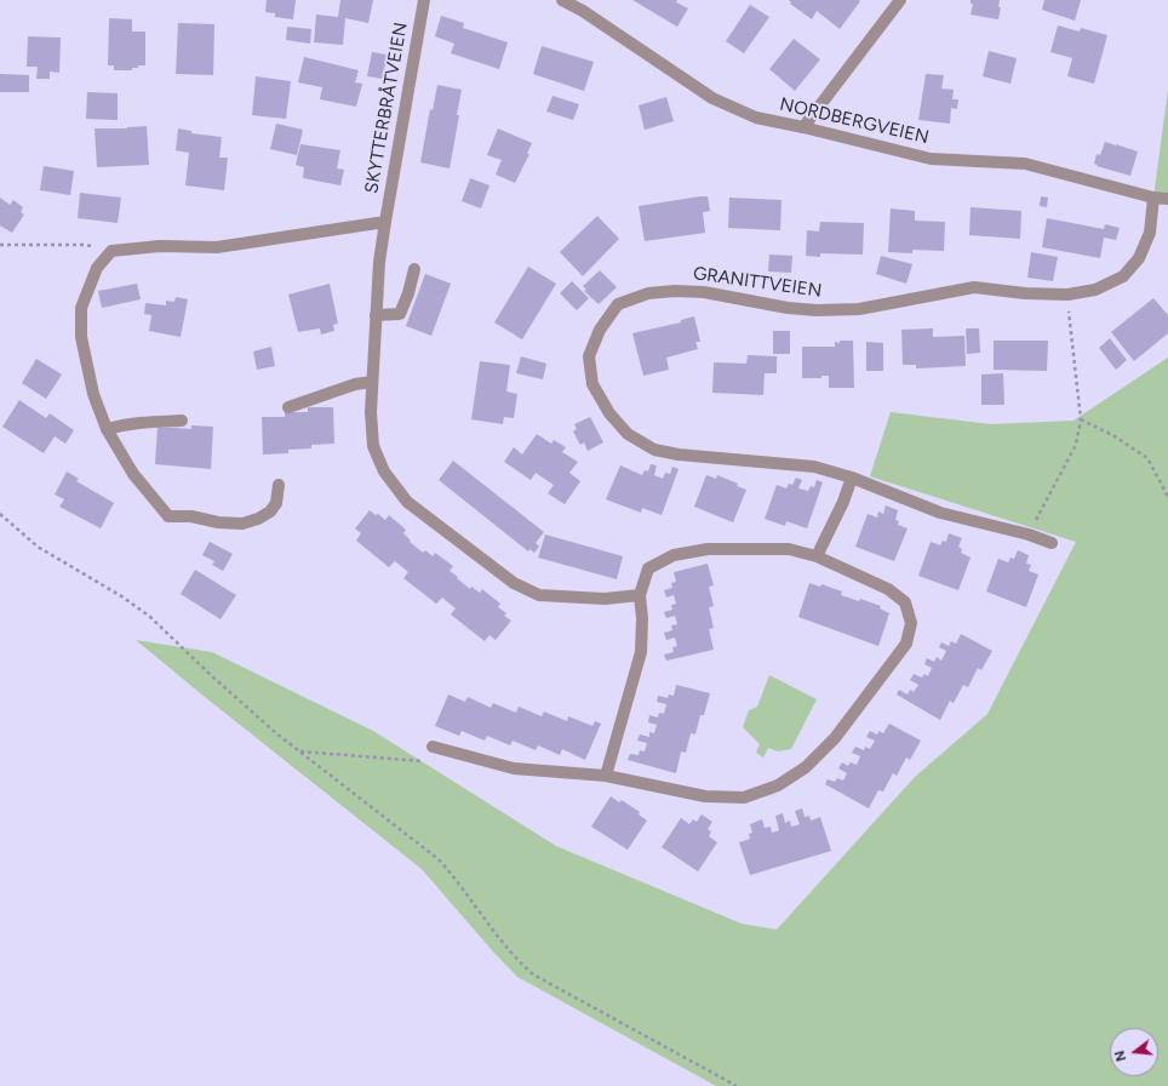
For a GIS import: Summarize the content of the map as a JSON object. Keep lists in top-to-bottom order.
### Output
{
  "streets": {
    "street": ["SKYTTERBRÅTVEIEN", "NORDBERGVEIEN", "GRANITTVEIEN"]
  },
  "crossings": [
    ["NORDBERGVEIEN", "GRANITTVEIEN"]
  ],
  "north": "left"
}
